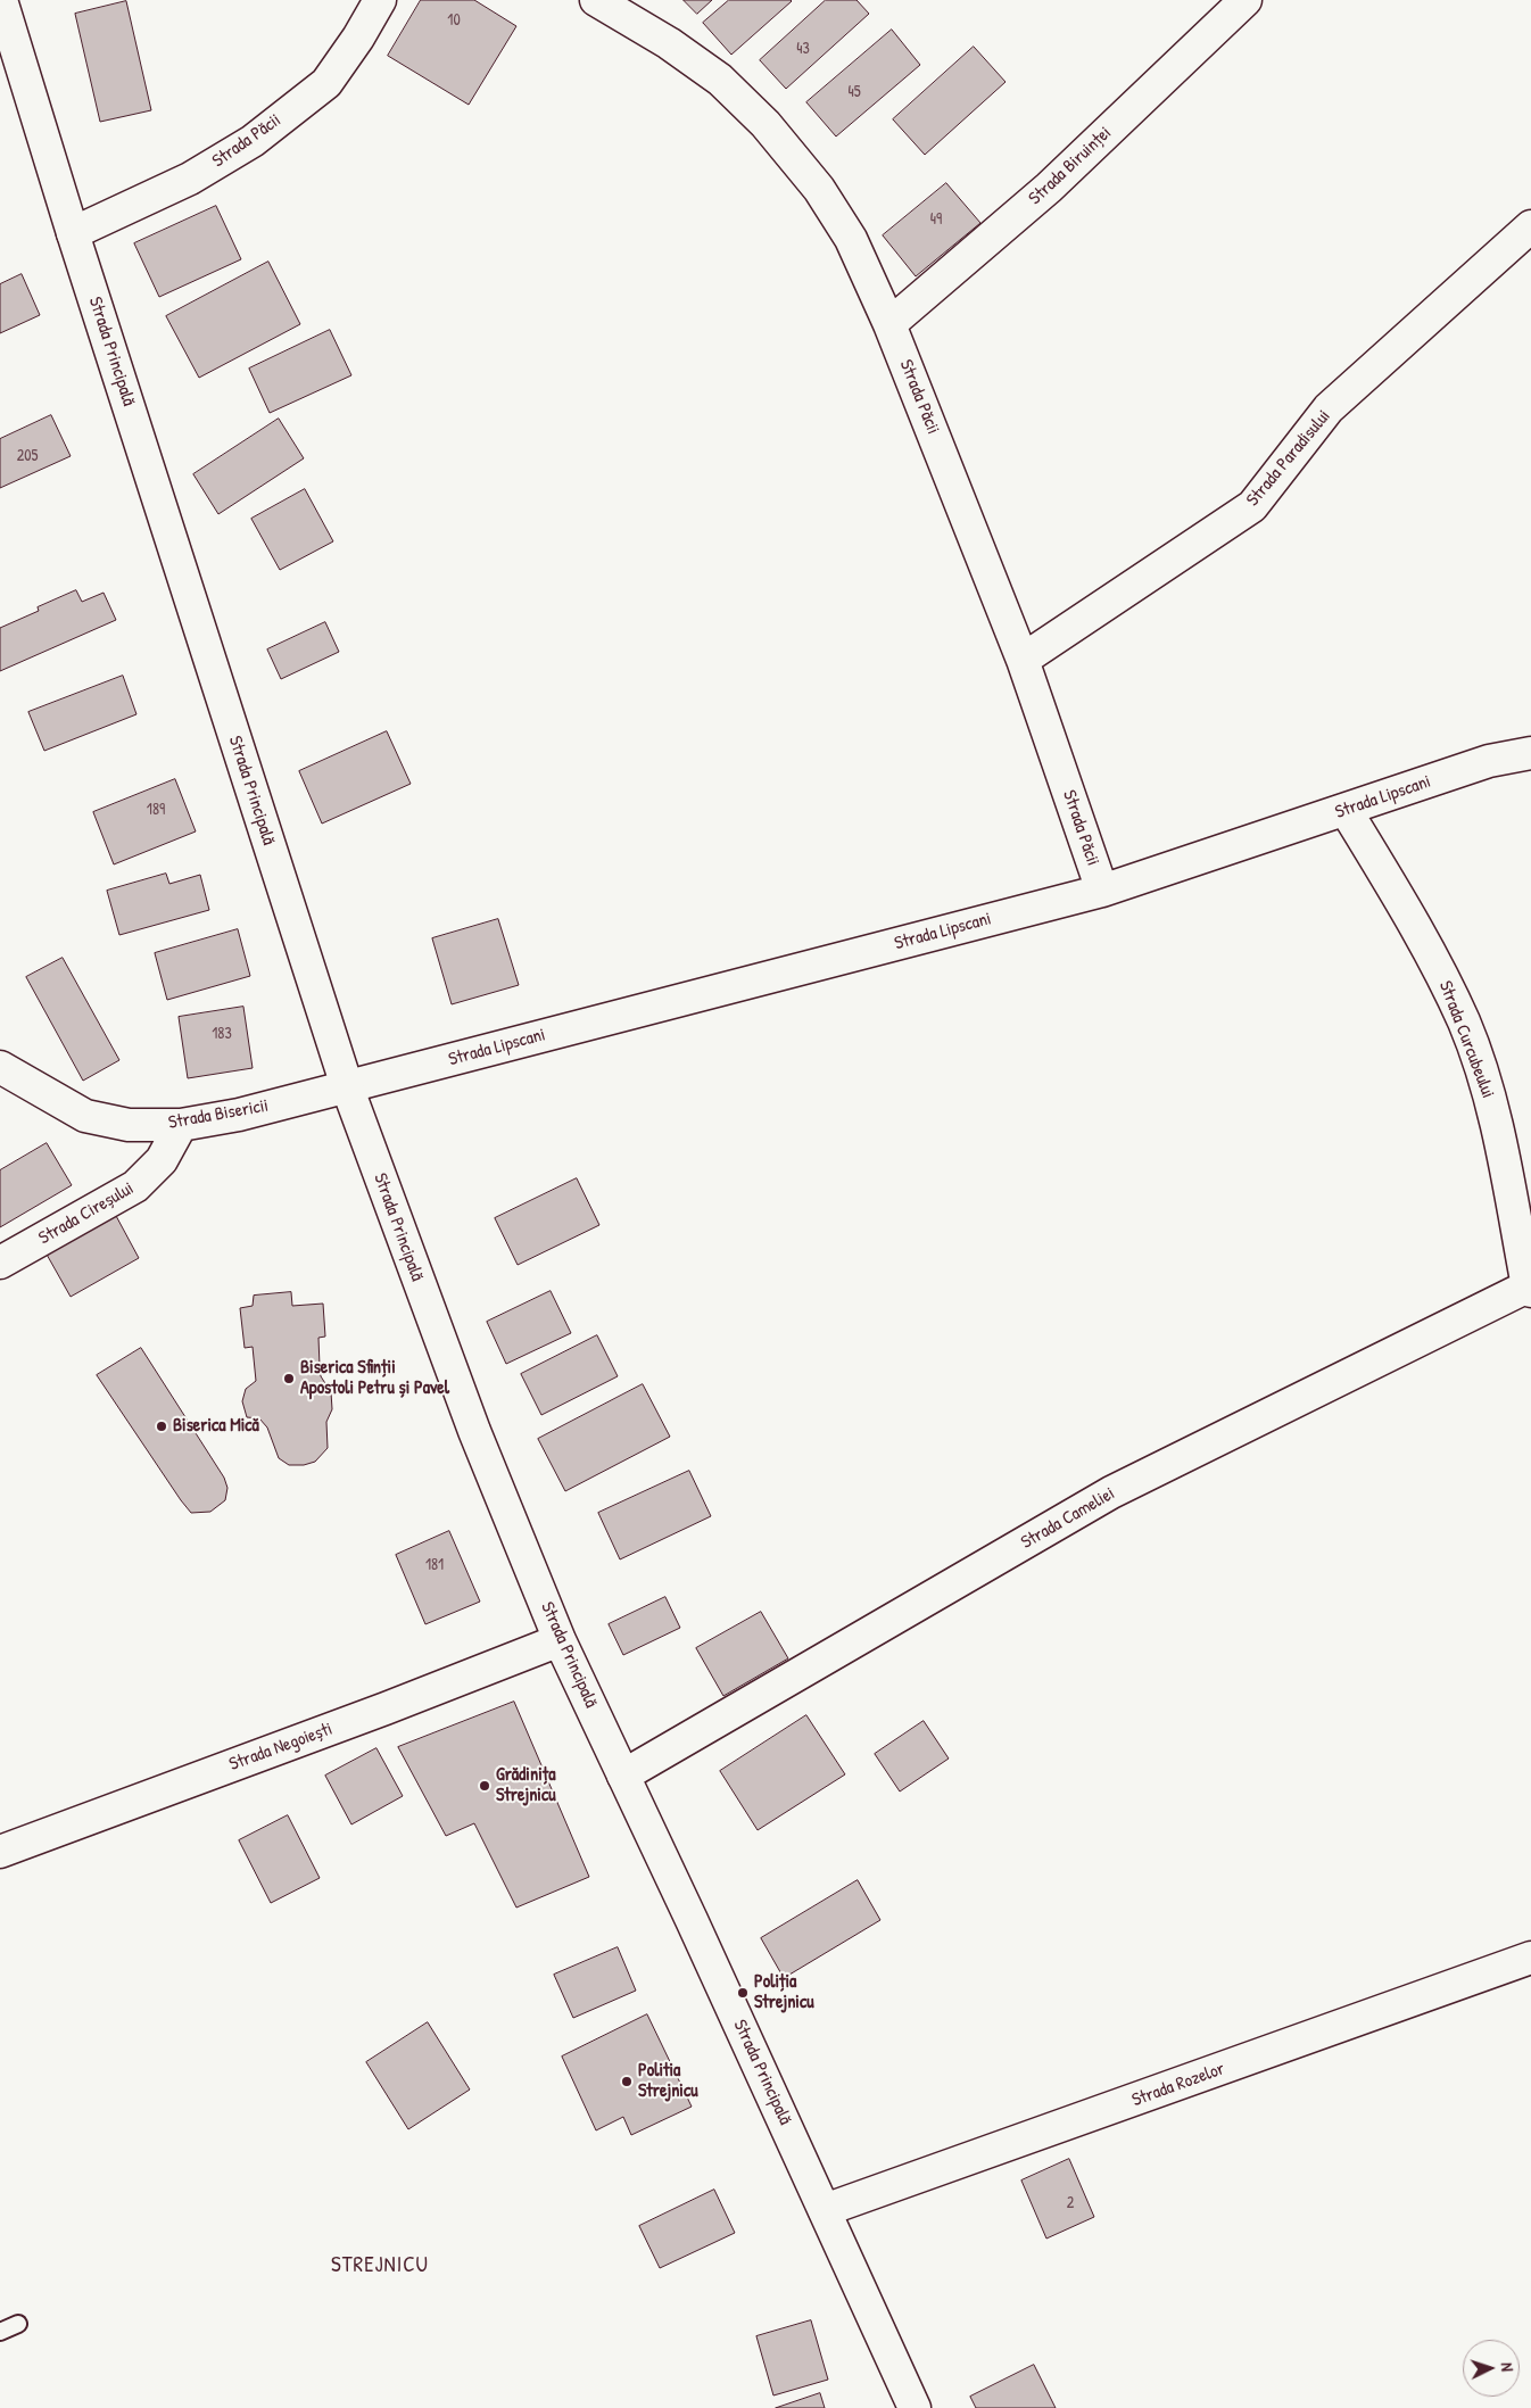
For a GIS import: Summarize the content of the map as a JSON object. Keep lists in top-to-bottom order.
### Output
{
  "streets": {
    "street": [
      "Strada Păcii",
      "Strada Biruinței",
      "Strada Principală",
      "Strada Paradisului",
      "Strada Lipscani",
      "Strada Curcubeului",
      "Strada Bisericii",
      "Strada Cireșului",
      "Strada Cameliei",
      "Strada Negoiești",
      "Strada Rozelor"
    ]
  },
  "crossings": [
    ["Strada Păcii", "Strada Biruinței"],
    ["Strada Păcii", "Strada Principală"],
    ["Strada Păcii", "Strada Paradisului"],
    ["Strada Păcii", "Strada Lipscani"],
    ["Strada Principală", "Strada Lipscani"],
    ["Strada Principală", "Strada Bisericii"],
    ["Strada Principală", "Strada Cameliei"],
    ["Strada Principală", "Strada Negoiești"],
    ["Strada Principală", "Strada Rozelor"],
    ["Strada Lipscani", "Strada Curcubeului"],
    ["Strada Lipscani", "Strada Bisericii"],
    ["Strada Curcubeului", "Strada Cameliei"],
    ["Strada Bisericii", "Strada Cireșului"]
  ],
  "districts": ["STREJNICU"],
  "places": [
    "Biserica Sfinții Apostoli Petru și Pavel",
    "Biserica Mică",
    "Grădinița Strejnicu",
    "Poliția Strejnicu",
    "Politia Strejnicu"
  ],
  "house_numbers": [
    "10",
    "43",
    "45",
    "49",
    "205",
    "189",
    "183",
    "181",
    "2"
  ],
  "north": "right"
}
